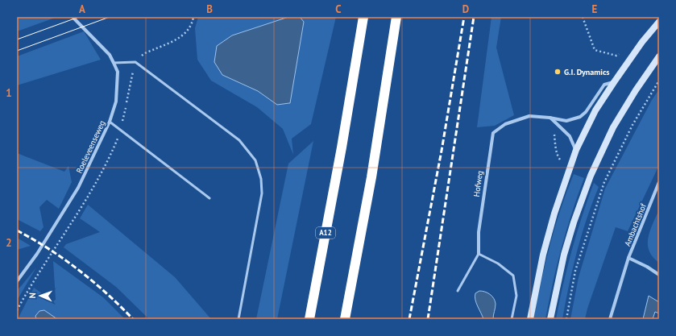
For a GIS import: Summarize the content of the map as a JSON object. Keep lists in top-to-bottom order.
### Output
{
  "streets": {
    "highway": ["A12"],
    "street": ["Roeleveenseweg", "Hofweg", "Ambachtshof"]
  },
  "places": ["G.I. Dynamics"],
  "north": "left",
  "grid": {
    "columns": [
      "A",
      "B",
      "C",
      "D",
      "E"
    ],
    "rows": ["1", "2"]
  }
}
